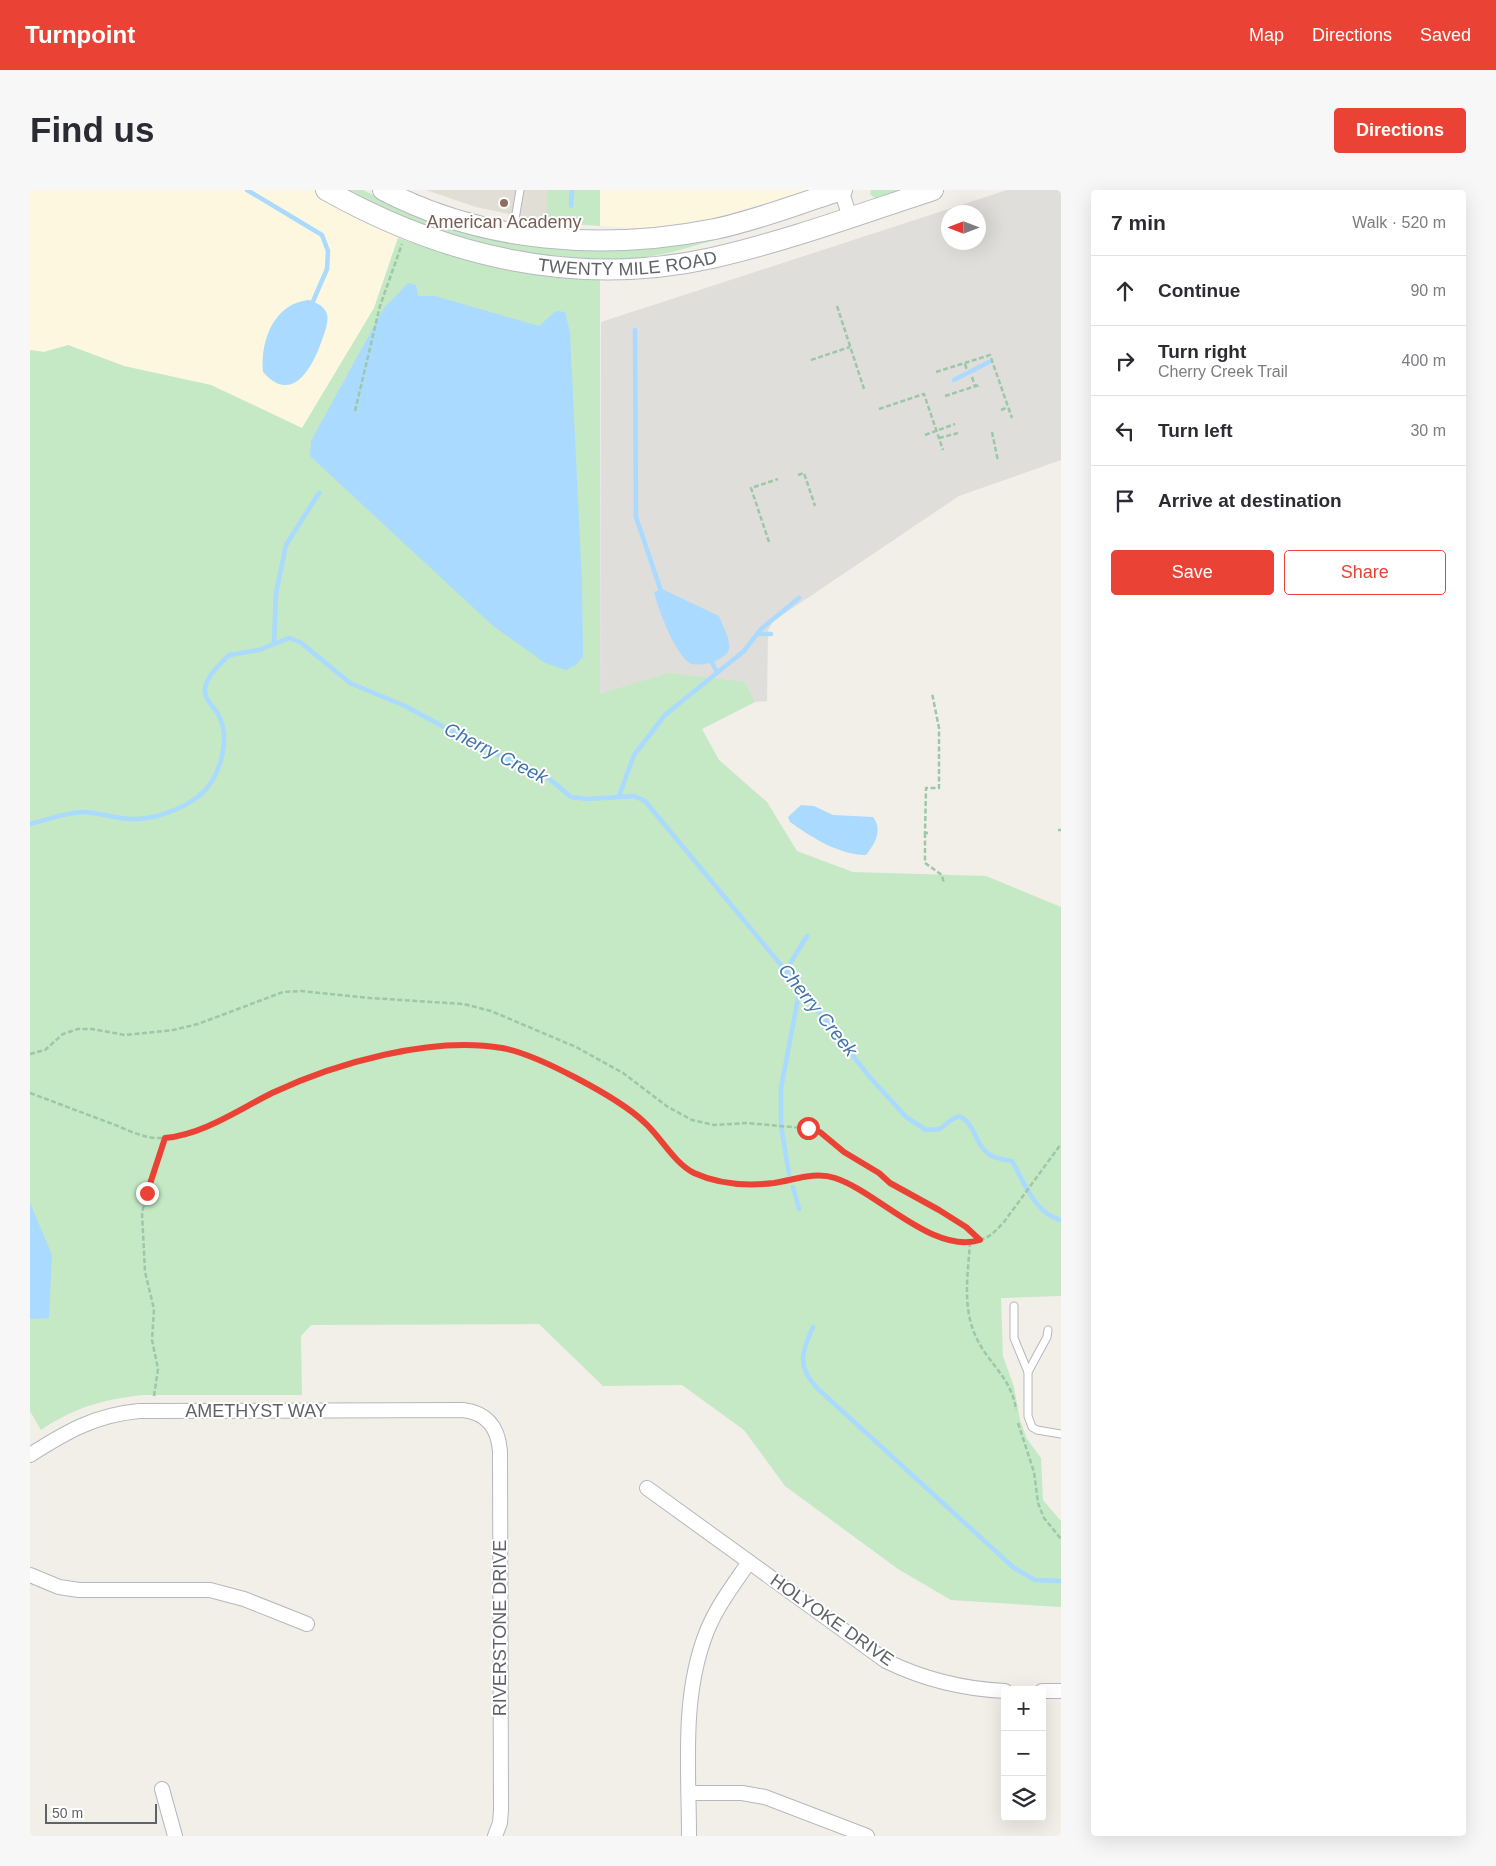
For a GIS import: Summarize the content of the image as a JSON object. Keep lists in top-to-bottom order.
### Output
{
  "streets": {
    "main road": ["TWENTY MILE ROAD"],
    "street": ["AMETHYST WAY", "HOLYOKE DRIVE", "RIVERSTONE DRIVE"]
  },
  "crossings": [
    ["AMETHYST WAY", "RIVERSTONE DRIVE"]
  ],
  "water": ["Cherry Creek"],
  "places": ["American Academy"],
  "scale_bar": "50 m",
  "north": "left",
  "page": {
    "header": "Turnpoint",
    "nav": ["Map", "Directions", "Saved"],
    "buttons": [
      "Directions",
      ["Save", "Share"]
    ],
    "title": "Find us",
    "heading": ["7 min", "Walk · 520 m"],
    "list": [
      ["Continue", "90 m"],
      ["Turn right", "Cherry Creek Trail", "400 m"],
      ["Turn left", "30 m"],
      "Arrive at destination"
    ],
    "map_buttons": ["+", "−"],
    "scale": "50 m"
  }
}
